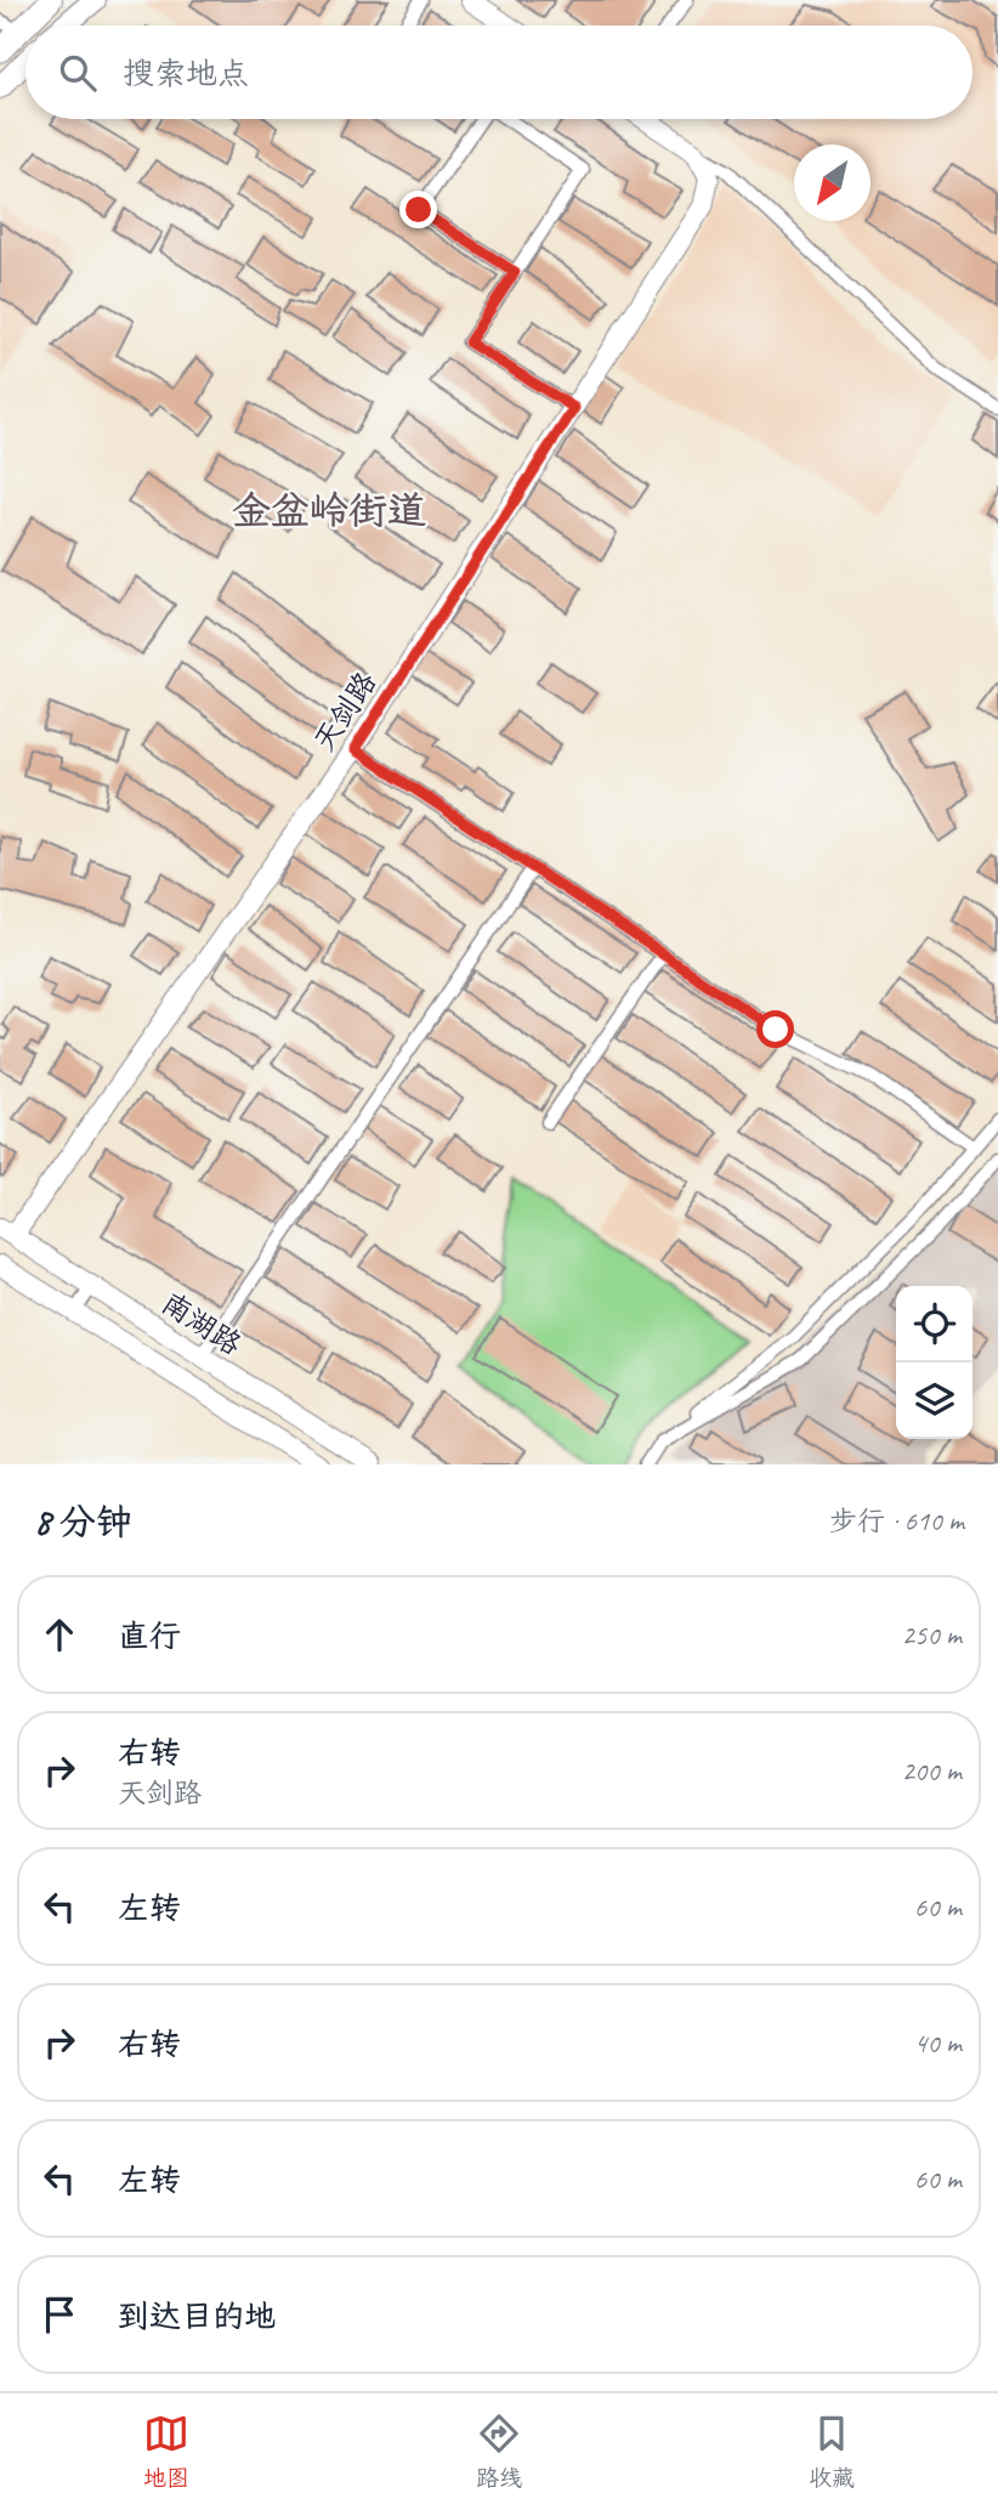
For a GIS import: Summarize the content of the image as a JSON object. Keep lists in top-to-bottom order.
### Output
{
  "streets": {
    "street": ["天剑路", "南湖路"]
  },
  "crossings": [
    ["天剑路", "南湖路"]
  ],
  "districts": ["金盆岭街道"],
  "north": "bottom left",
  "page": {
    "search": "搜索地点",
    "heading": ["8 分钟", "步行 · 610 m"],
    "list": [
      ["直行", "250 m"],
      ["右转", "天剑路", "200 m"],
      ["左转", "60 m"],
      ["右转", "40 m"],
      ["左转", "60 m"],
      "到达目的地"
    ],
    "nav": ["地图", "路线", "收藏"]
  }
}
